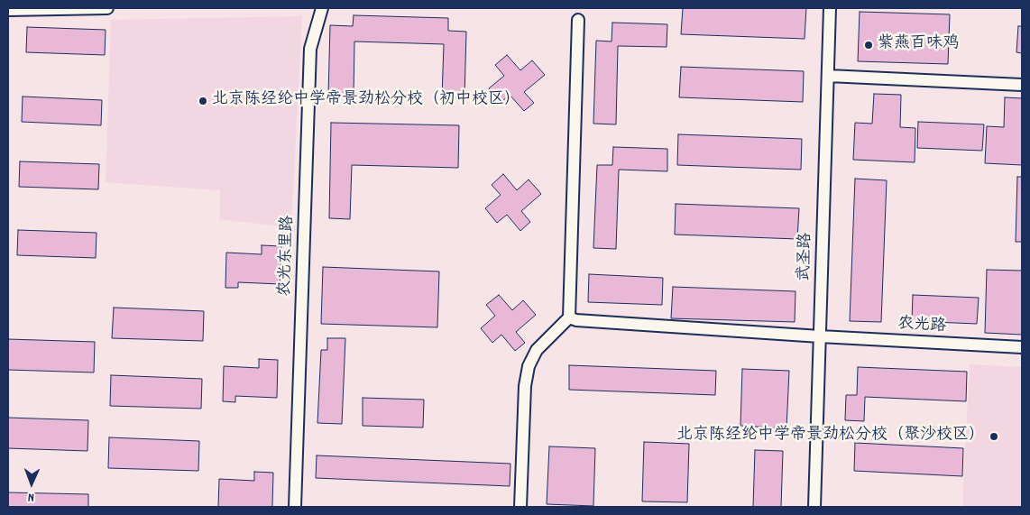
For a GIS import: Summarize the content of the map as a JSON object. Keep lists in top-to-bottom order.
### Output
{
  "streets": {
    "street": ["农光东里路", "武圣路", "农光路"]
  },
  "crossings": [
    ["武圣路", "农光路"]
  ],
  "places": ["紫燕百味鸡", "北京陈经纶中学帝景劲松分校（初中校区）", "北京陈经纶中学帝景劲松分校（聚沙校区）"],
  "north": "bottom"
}
